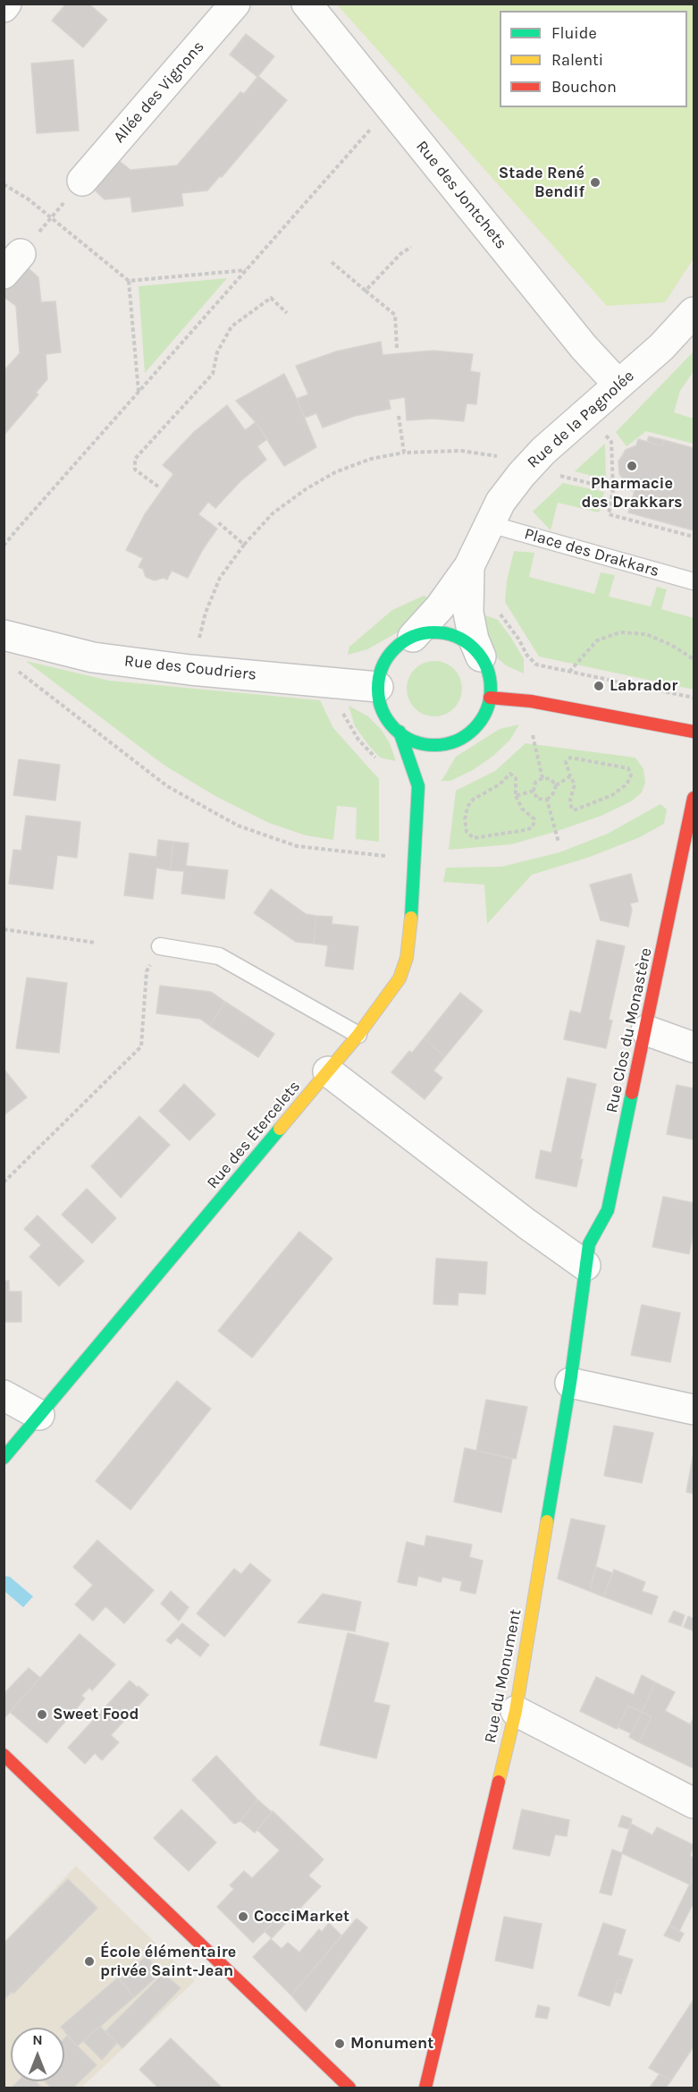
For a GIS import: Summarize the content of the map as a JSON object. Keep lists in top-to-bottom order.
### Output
{
  "streets": {
    "street": [
      "Allée des Vignons",
      "Rue des Jontchets",
      "Rue de la Pagnolée",
      "Rue des Coudriers",
      "Rue Clos du Monastère",
      "Rue des Etercelets",
      "Rue du Monument"
    ],
    "lane": ["Place des Drakkars"]
  },
  "crossings": [
    ["Rue des Jontchets", "Rue de la Pagnolée"],
    ["Rue de la Pagnolée", "Place des Drakkars"],
    ["Rue de la Pagnolée", "Rue des Coudriers"],
    ["Rue de la Pagnolée", "Rue des Etercelets"],
    ["Rue des Coudriers", "Rue des Etercelets"],
    ["Rue Clos du Monastère", "Rue du Monument"]
  ],
  "places": [
    "Stade René Bendif",
    "Pharmacie des Drakkars",
    "Labrador",
    "Sweet Food",
    "CocciMarket",
    "École élémentaire privée Saint-Jean",
    "Monument"
  ],
  "legend": ["Fluide", "Ralenti", "Bouchon"],
  "north": "top"
}
